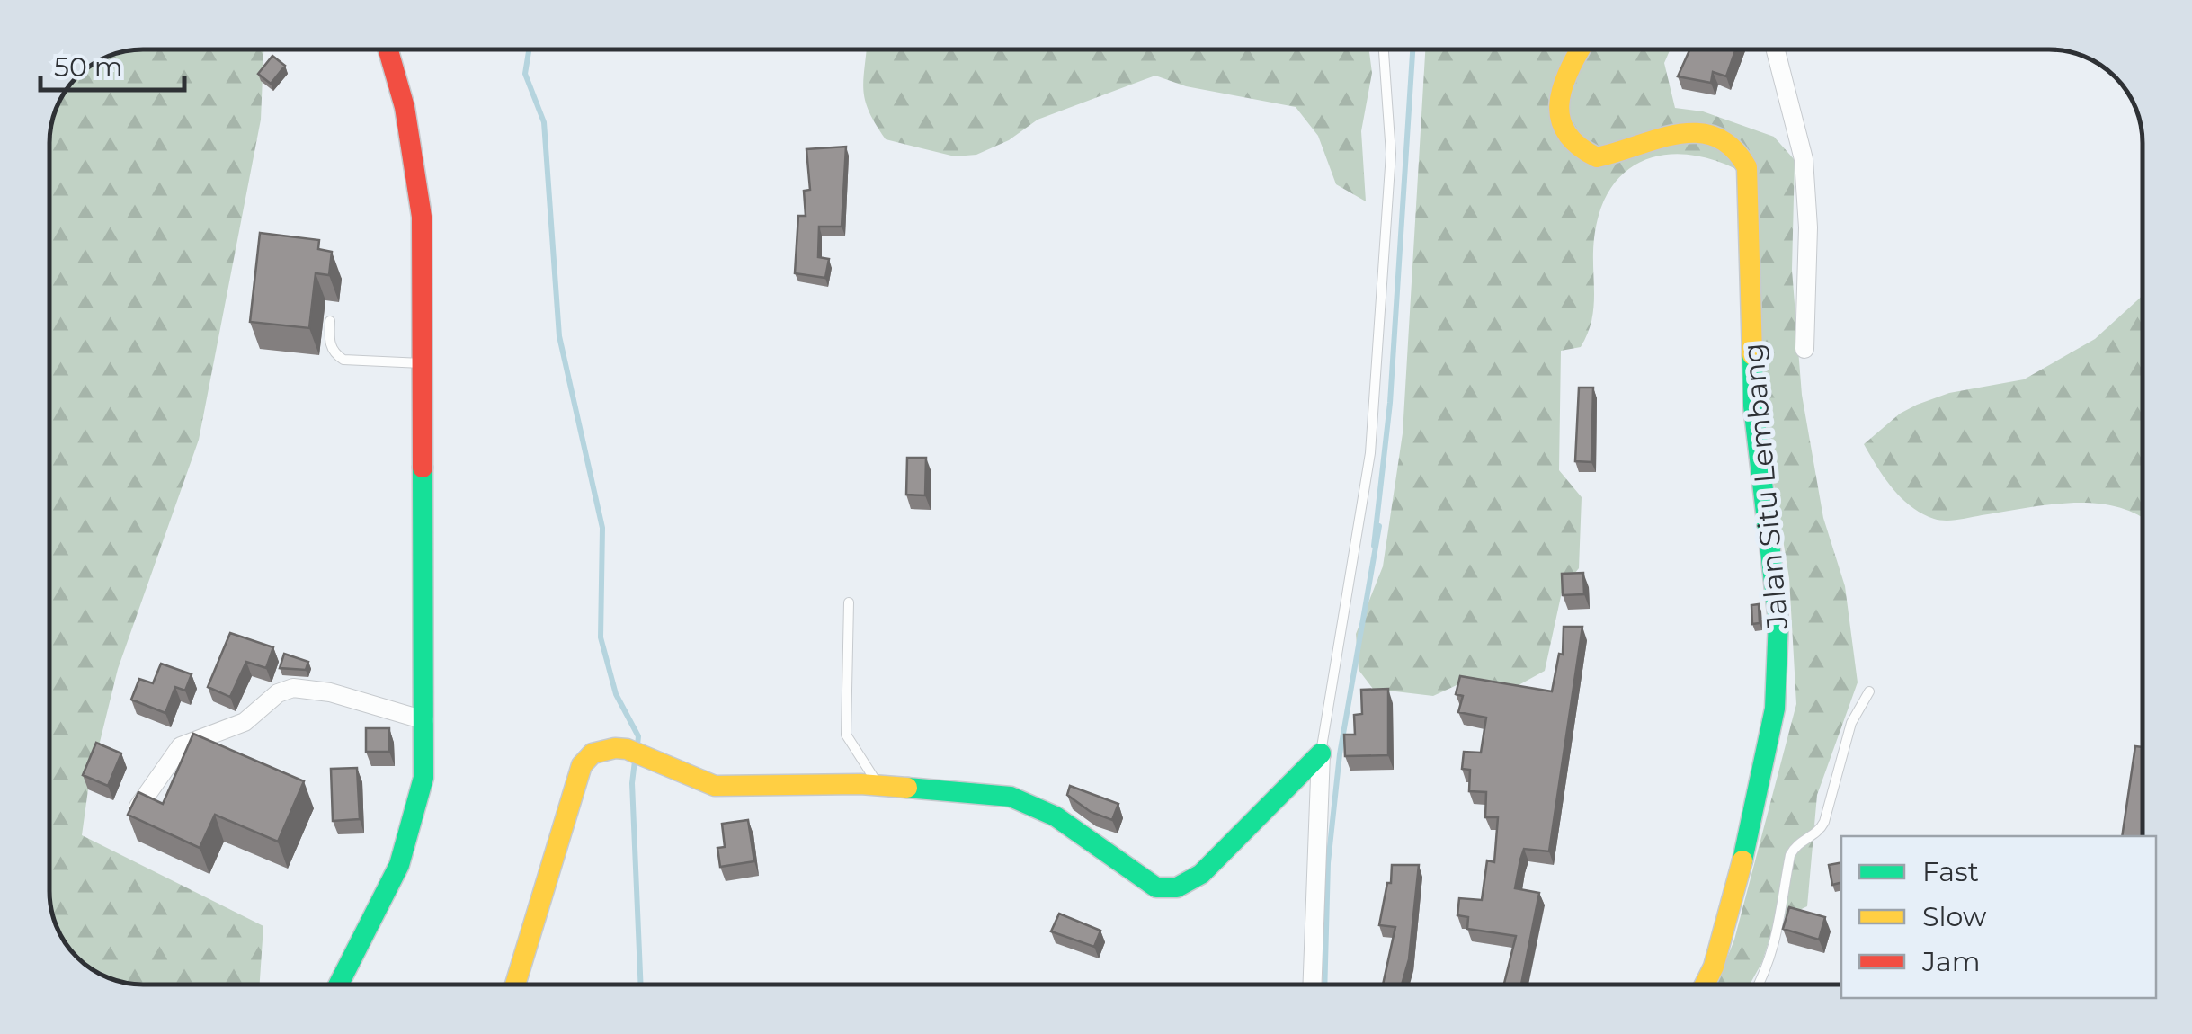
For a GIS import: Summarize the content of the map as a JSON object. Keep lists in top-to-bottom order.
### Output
{
  "streets": {
    "street": ["Jalan Situ Lembang"]
  },
  "legend": ["Fast", "Slow", "Jam"],
  "scale_bar": "50 m"
}
